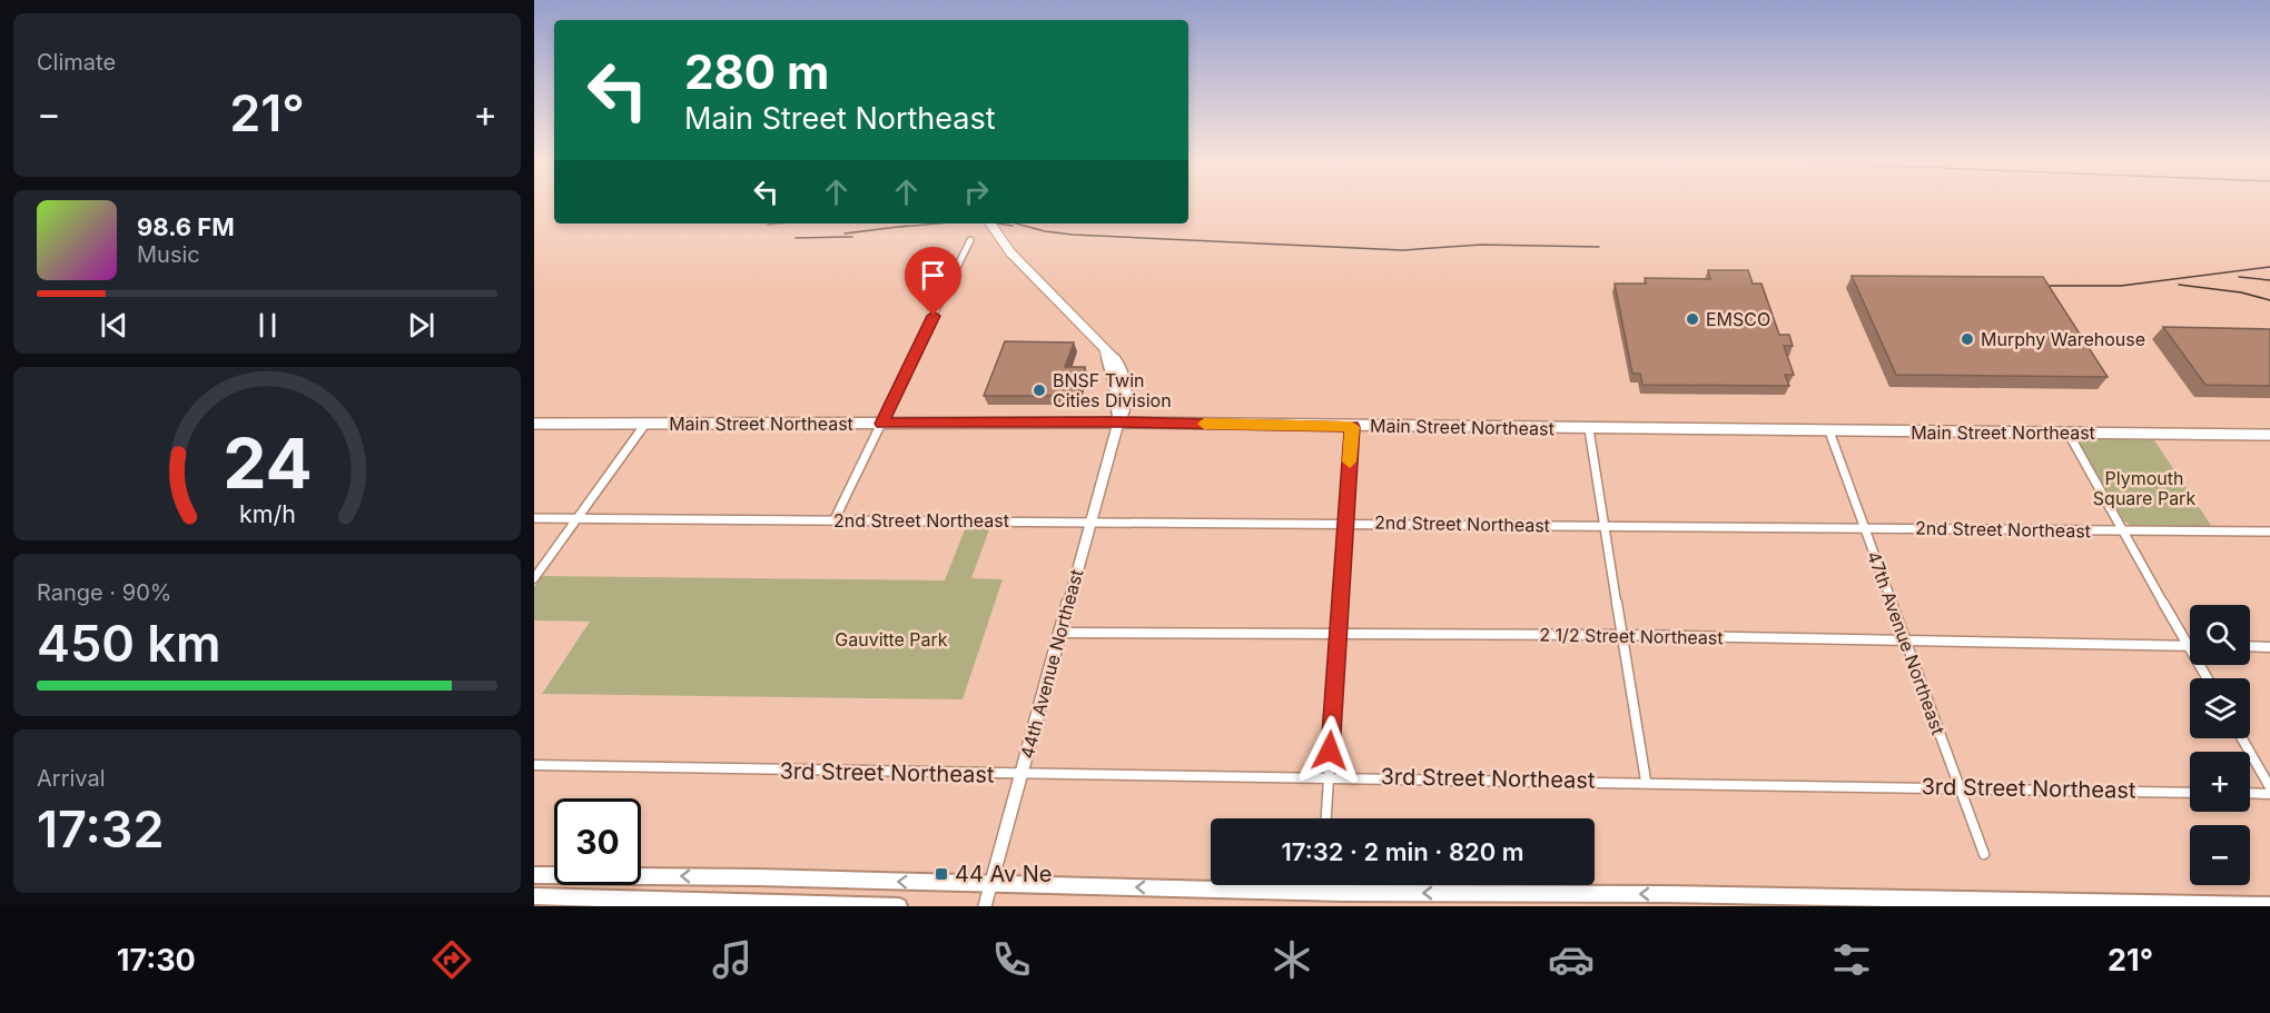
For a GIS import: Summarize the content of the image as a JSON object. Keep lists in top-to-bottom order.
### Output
{
  "streets": {
    "street": [
      "Main Street Northeast",
      "2nd Street Northeast",
      "2 1/2 Street Northeast",
      "47th Avenue Northeast",
      "44th Avenue Northeast",
      "3rd Street Northeast"
    ]
  },
  "crossings": [
    ["Main Street Northeast", "47th Avenue Northeast"],
    ["Main Street Northeast", "44th Avenue Northeast"],
    ["2nd Street Northeast", "47th Avenue Northeast"],
    ["2nd Street Northeast", "44th Avenue Northeast"],
    ["2 1/2 Street Northeast", "47th Avenue Northeast"],
    ["2 1/2 Street Northeast", "44th Avenue Northeast"],
    ["47th Avenue Northeast", "3rd Street Northeast"],
    ["44th Avenue Northeast", "3rd Street Northeast"]
  ],
  "parks": ["Plymouth Square Park", "Gauvitte Park"],
  "places": {
    "other": ["EMSCO", "Murphy Warehouse", "BNSF Twin Cities Division"],
    "transit": ["44 Av Ne"]
  },
  "page": {
    "tile": [
      "Climate",
      ["Range · 90%", "450 km"],
      ["Arrival", "17:32"]
    ],
    "turn": ["280 m", "Main Street Northeast"],
    "heat": ["−", "21°", "+"],
    "song": ["98.6 FM", "Music"],
    "map_buttons": ["+", "−"],
    "limit": "30",
    "trip": "17:32 · 2 min · 820 m",
    "tabs": ["17:30", "21°"],
    "gauge": ["24", "km/h"]
  }
}
